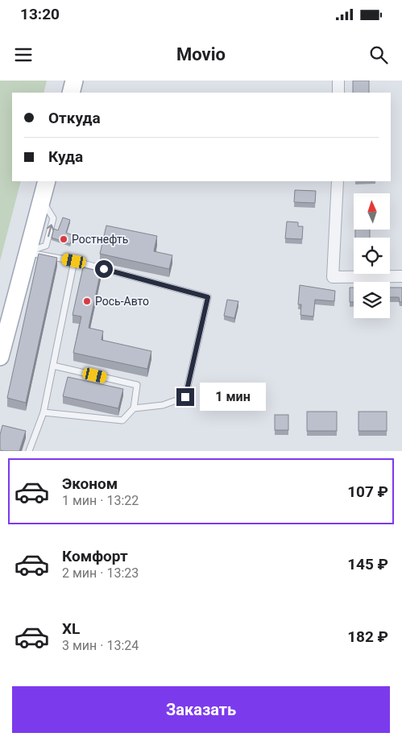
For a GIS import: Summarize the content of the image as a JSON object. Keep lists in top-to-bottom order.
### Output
{
  "places": ["Ростнефть", "Рось-Авто"],
  "north": "top",
  "page": {
    "status": "13:20",
    "header": "Movio",
    "banner": ["Откуда", "Куда"],
    "bubble": "1 мин",
    "list": [
      {
        "name": "Эконом",
        "note": "1 мин · 13:22",
        "value": "107 ₽"
      },
      {
        "name": "Комфорт",
        "note": "2 мин · 13:23",
        "value": "145 ₽"
      },
      {
        "name": "XL",
        "note": "3 мин · 13:24",
        "value": "182 ₽"
      }
    ],
    "buttons": "Заказать"
  }
}
